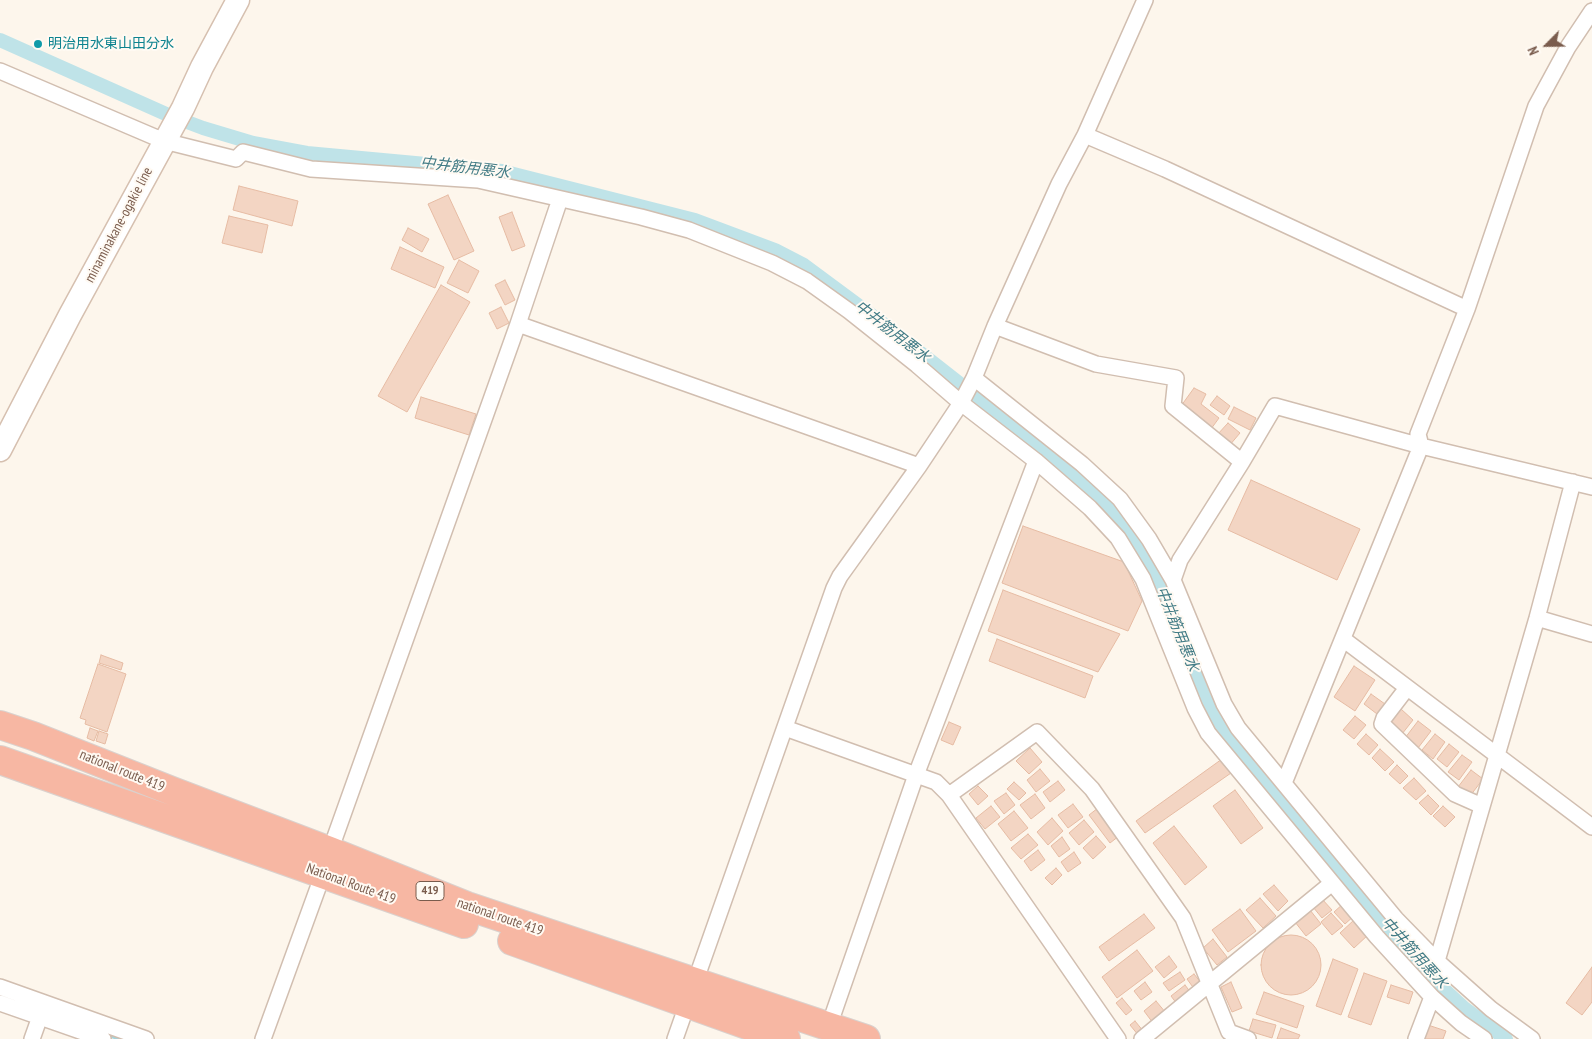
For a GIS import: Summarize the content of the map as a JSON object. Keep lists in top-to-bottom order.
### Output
{
  "streets": {
    "highway": ["national route 419", "National Route 419", "419"],
    "main road": ["minaminakane-ogakie line"]
  },
  "crossings": [
    ["national route 419", "National Route 419"],
    ["National Route 419", "419"]
  ],
  "water": ["中井筋用悪水"],
  "places": ["明治用水東山田分水"],
  "north": "bottom left"
}
